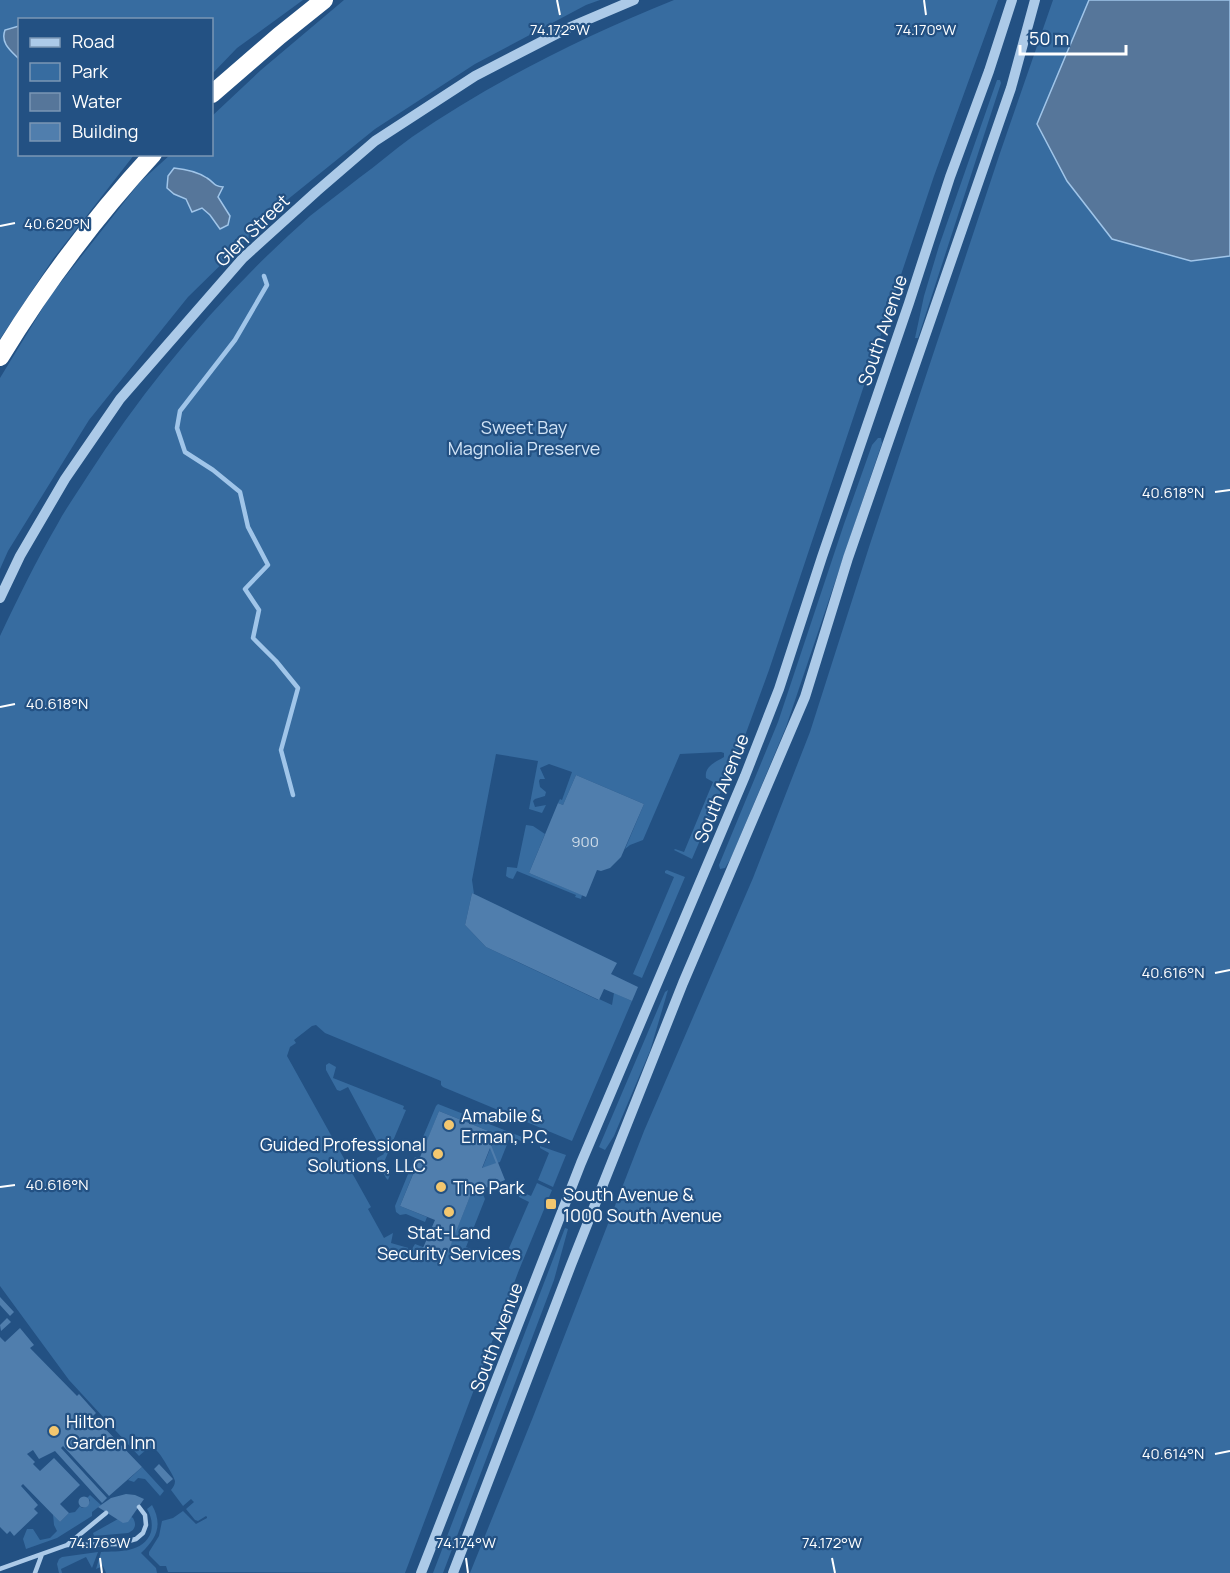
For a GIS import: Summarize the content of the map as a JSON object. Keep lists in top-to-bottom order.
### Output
{
  "streets": {
    "street": ["Glen Street", "South Avenue"]
  },
  "parks": ["Sweet Bay Magnolia Preserve"],
  "places": {
    "other": [
      "Amabile & Erman, P.C.",
      "Guided Professional Solutions, LLC",
      "The Park",
      "Stat-Land Security Services",
      "Hilton Garden Inn"
    ],
    "transit": ["South Avenue & 1000 South Avenue"]
  },
  "house_numbers": ["900"],
  "legend": [
    "Road",
    "Park",
    "Water",
    "Building"
  ],
  "scale_bar": "50 m",
  "coordinates": [
    "74.172°W",
    "74.170°W",
    "40.620°N",
    "40.618°N",
    "40.616°N",
    "40.614°N",
    "74.176°W",
    "74.174°W"
  ]
}
